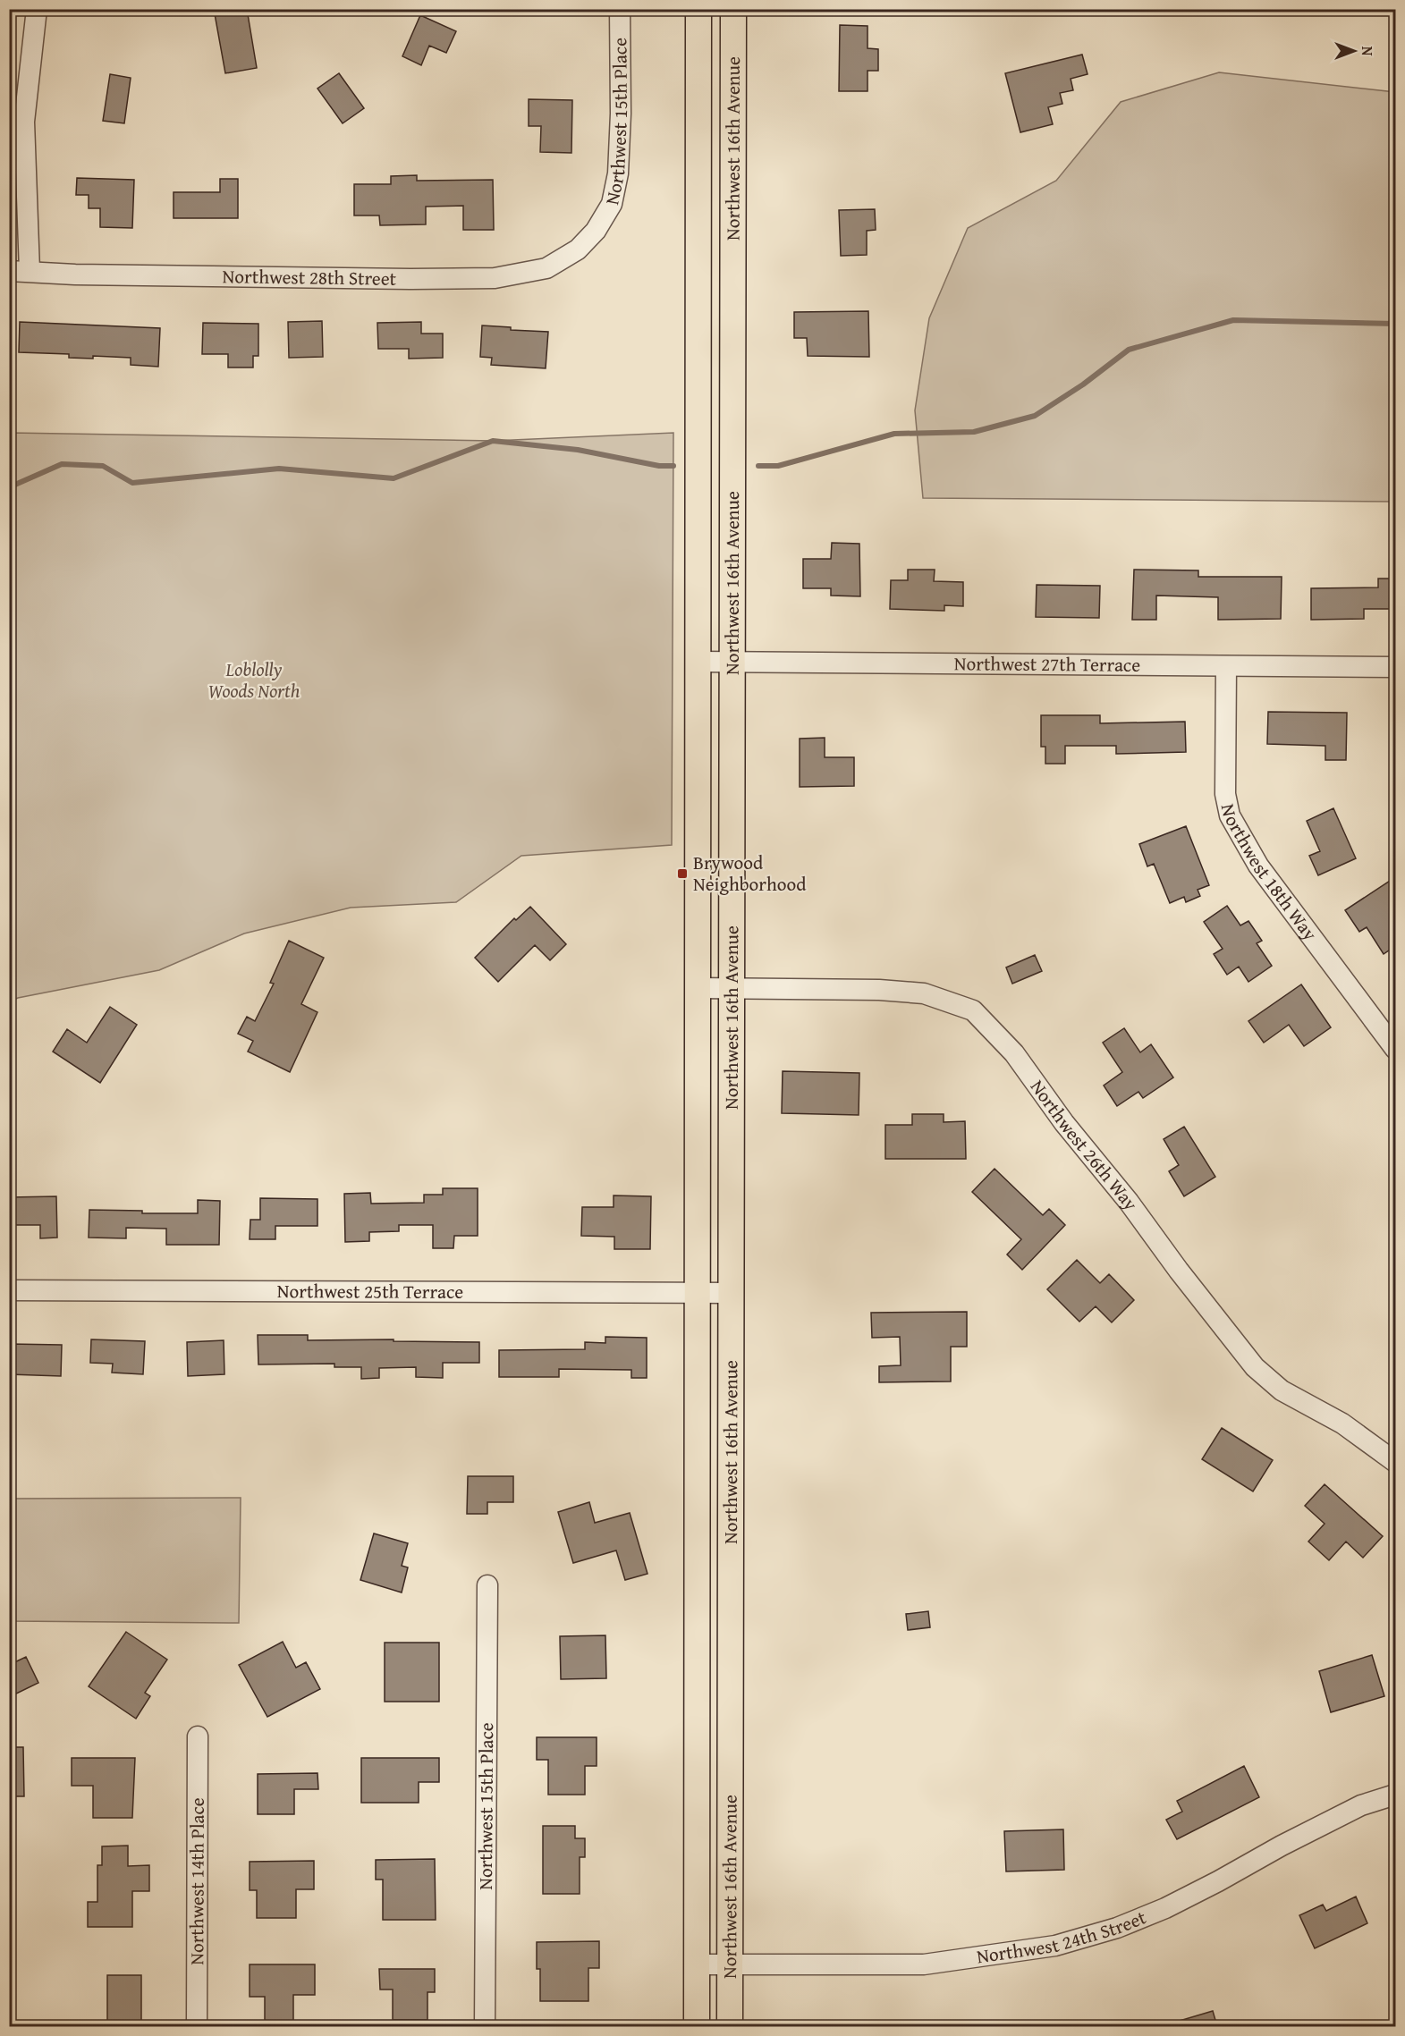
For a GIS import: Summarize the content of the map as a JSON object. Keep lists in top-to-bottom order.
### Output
{
  "streets": {
    "main road": ["Northwest 16th Avenue"],
    "street": [
      "Northwest 15th Place",
      "Northwest 28th Street",
      "Northwest 27th Terrace",
      "Northwest 18th Way",
      "Northwest 26th Way",
      "Northwest 25th Terrace",
      "Northwest 14th Place",
      "Northwest 24th Street"
    ]
  },
  "crossings": [
    ["Northwest 15th Place", "Northwest 28th Street"],
    ["Northwest 16th Avenue", "Northwest 27th Terrace"],
    ["Northwest 16th Avenue", "Northwest 26th Way"],
    ["Northwest 16th Avenue", "Northwest 25th Terrace"],
    ["Northwest 16th Avenue", "Northwest 24th Street"],
    ["Northwest 27th Terrace", "Northwest 18th Way"]
  ],
  "parks": ["Loblolly Woods North"],
  "places": {
    "transit": ["Brywood Neighborhood"]
  },
  "north": "right"
}
